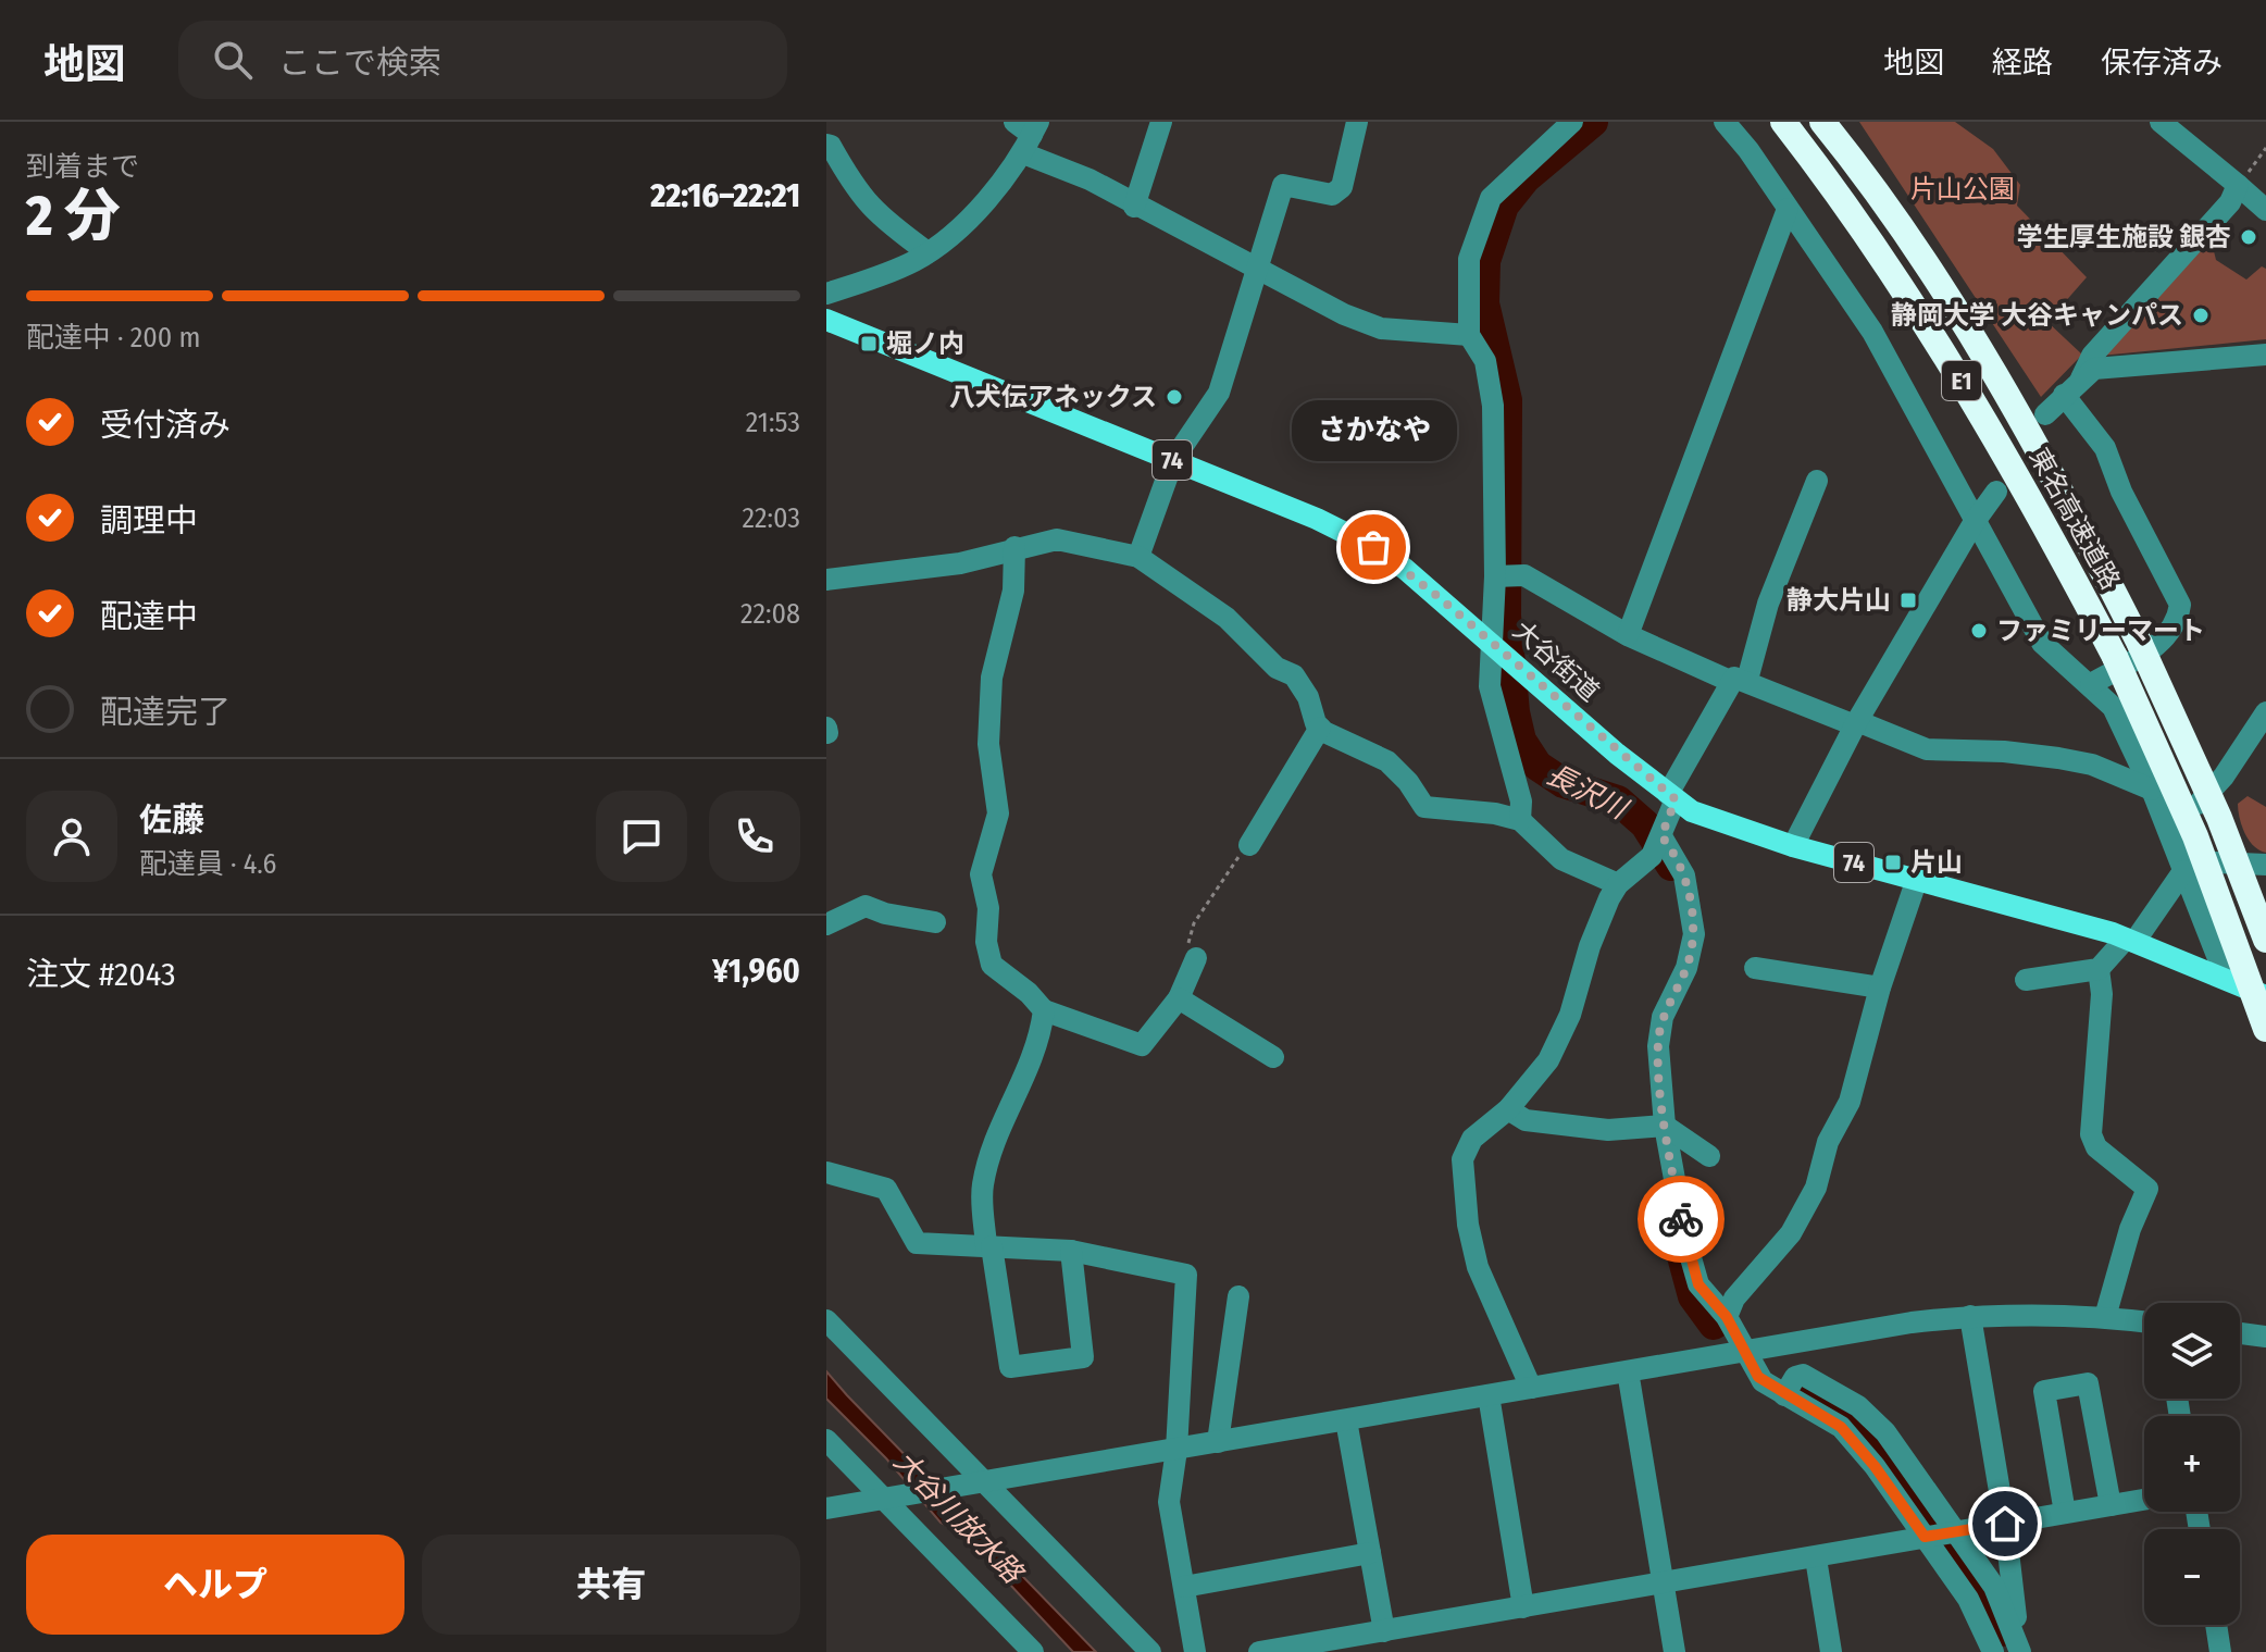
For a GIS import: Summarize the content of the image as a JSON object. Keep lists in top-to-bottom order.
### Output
{
  "streets": {
    "highway": ["E1", "東名高速道路"],
    "main road": ["74", "大谷街道"]
  },
  "water": ["長沢川", "大谷川放水路"],
  "parks": ["片山公園"],
  "places": {
    "other": [
      "学生厚生施設 銀杏",
      "静岡大学 大谷キャンパス",
      "八犬伝アネックス",
      "さかなや",
      "ファミリーマート"
    ],
    "transit": ["堀ノ内", "静大片山", "片山"]
  },
  "page": {
    "header": "地図",
    "search": "ここで検索",
    "nav": ["地図", "経路", "保存済み"],
    "heading": ["2 分", "到着まで", "22:16–22:21"],
    "panel": [
      "佐藤",
      "配達員 · 4.6",
      "注文 #2043",
      "¥1,960"
    ],
    "bar": "配達中 · 200 m",
    "list": [
      ["受付済み", "21:53"],
      ["調理中", "22:03"],
      ["配達中", "22:08"],
      "配達完了"
    ],
    "bubble": "さかなや",
    "map_buttons": ["+", "−"],
    "buttons": ["ヘルプ", "共有"]
  }
}
